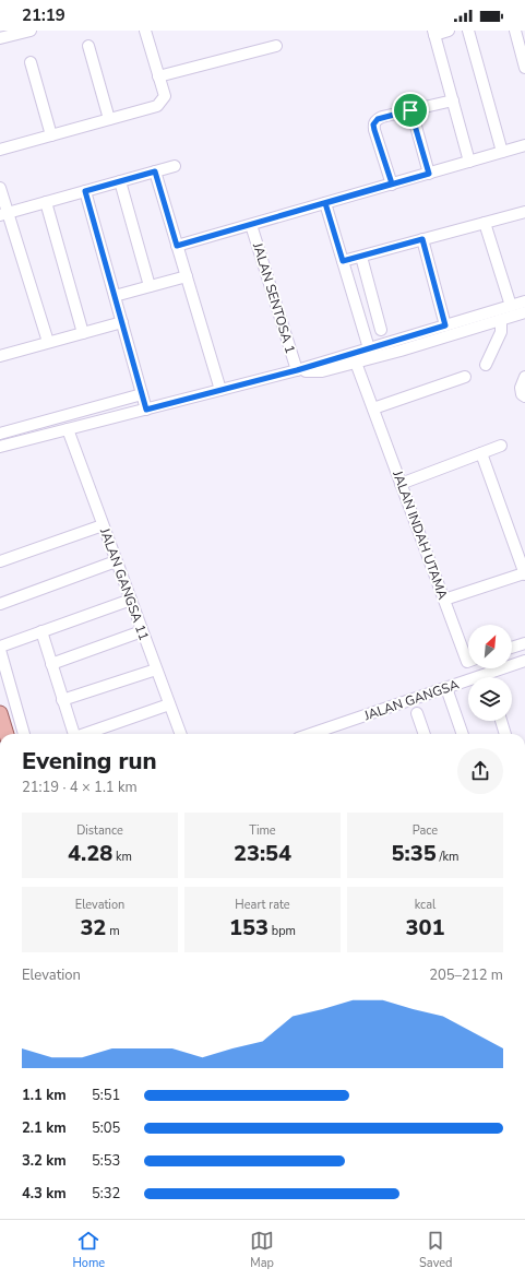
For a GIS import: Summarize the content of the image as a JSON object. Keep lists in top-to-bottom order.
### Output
{
  "streets": {
    "street": [
      "JALAN SENTOSA 1",
      "JALAN INDAH UTAMA",
      "JALAN GANGSA 11",
      "JALAN GANGSA"
    ]
  },
  "north": "top right",
  "page": {
    "status": "21:19",
    "heading": ["Evening run", "21:19 · 4 × 1.1 km"],
    "stats": [
      ["Distance", "4.28 km"],
      ["Time", "23:54"],
      ["Pace", "5:35 /km"],
      ["Elevation", "32 m"],
      ["Heart rate", "153 bpm"],
      ["kcal", "301"]
    ],
    "chart": ["Elevation", "205–212 m"],
    "list": [
      {
        "name": "1.1 km",
        "note": "5:51"
      },
      {
        "name": "2.1 km",
        "note": "5:05"
      },
      {
        "name": "3.2 km",
        "note": "5:53"
      },
      {
        "name": "4.3 km",
        "note": "5:32"
      }
    ],
    "tabs": ["Home", "Map", "Saved"]
  }
}
